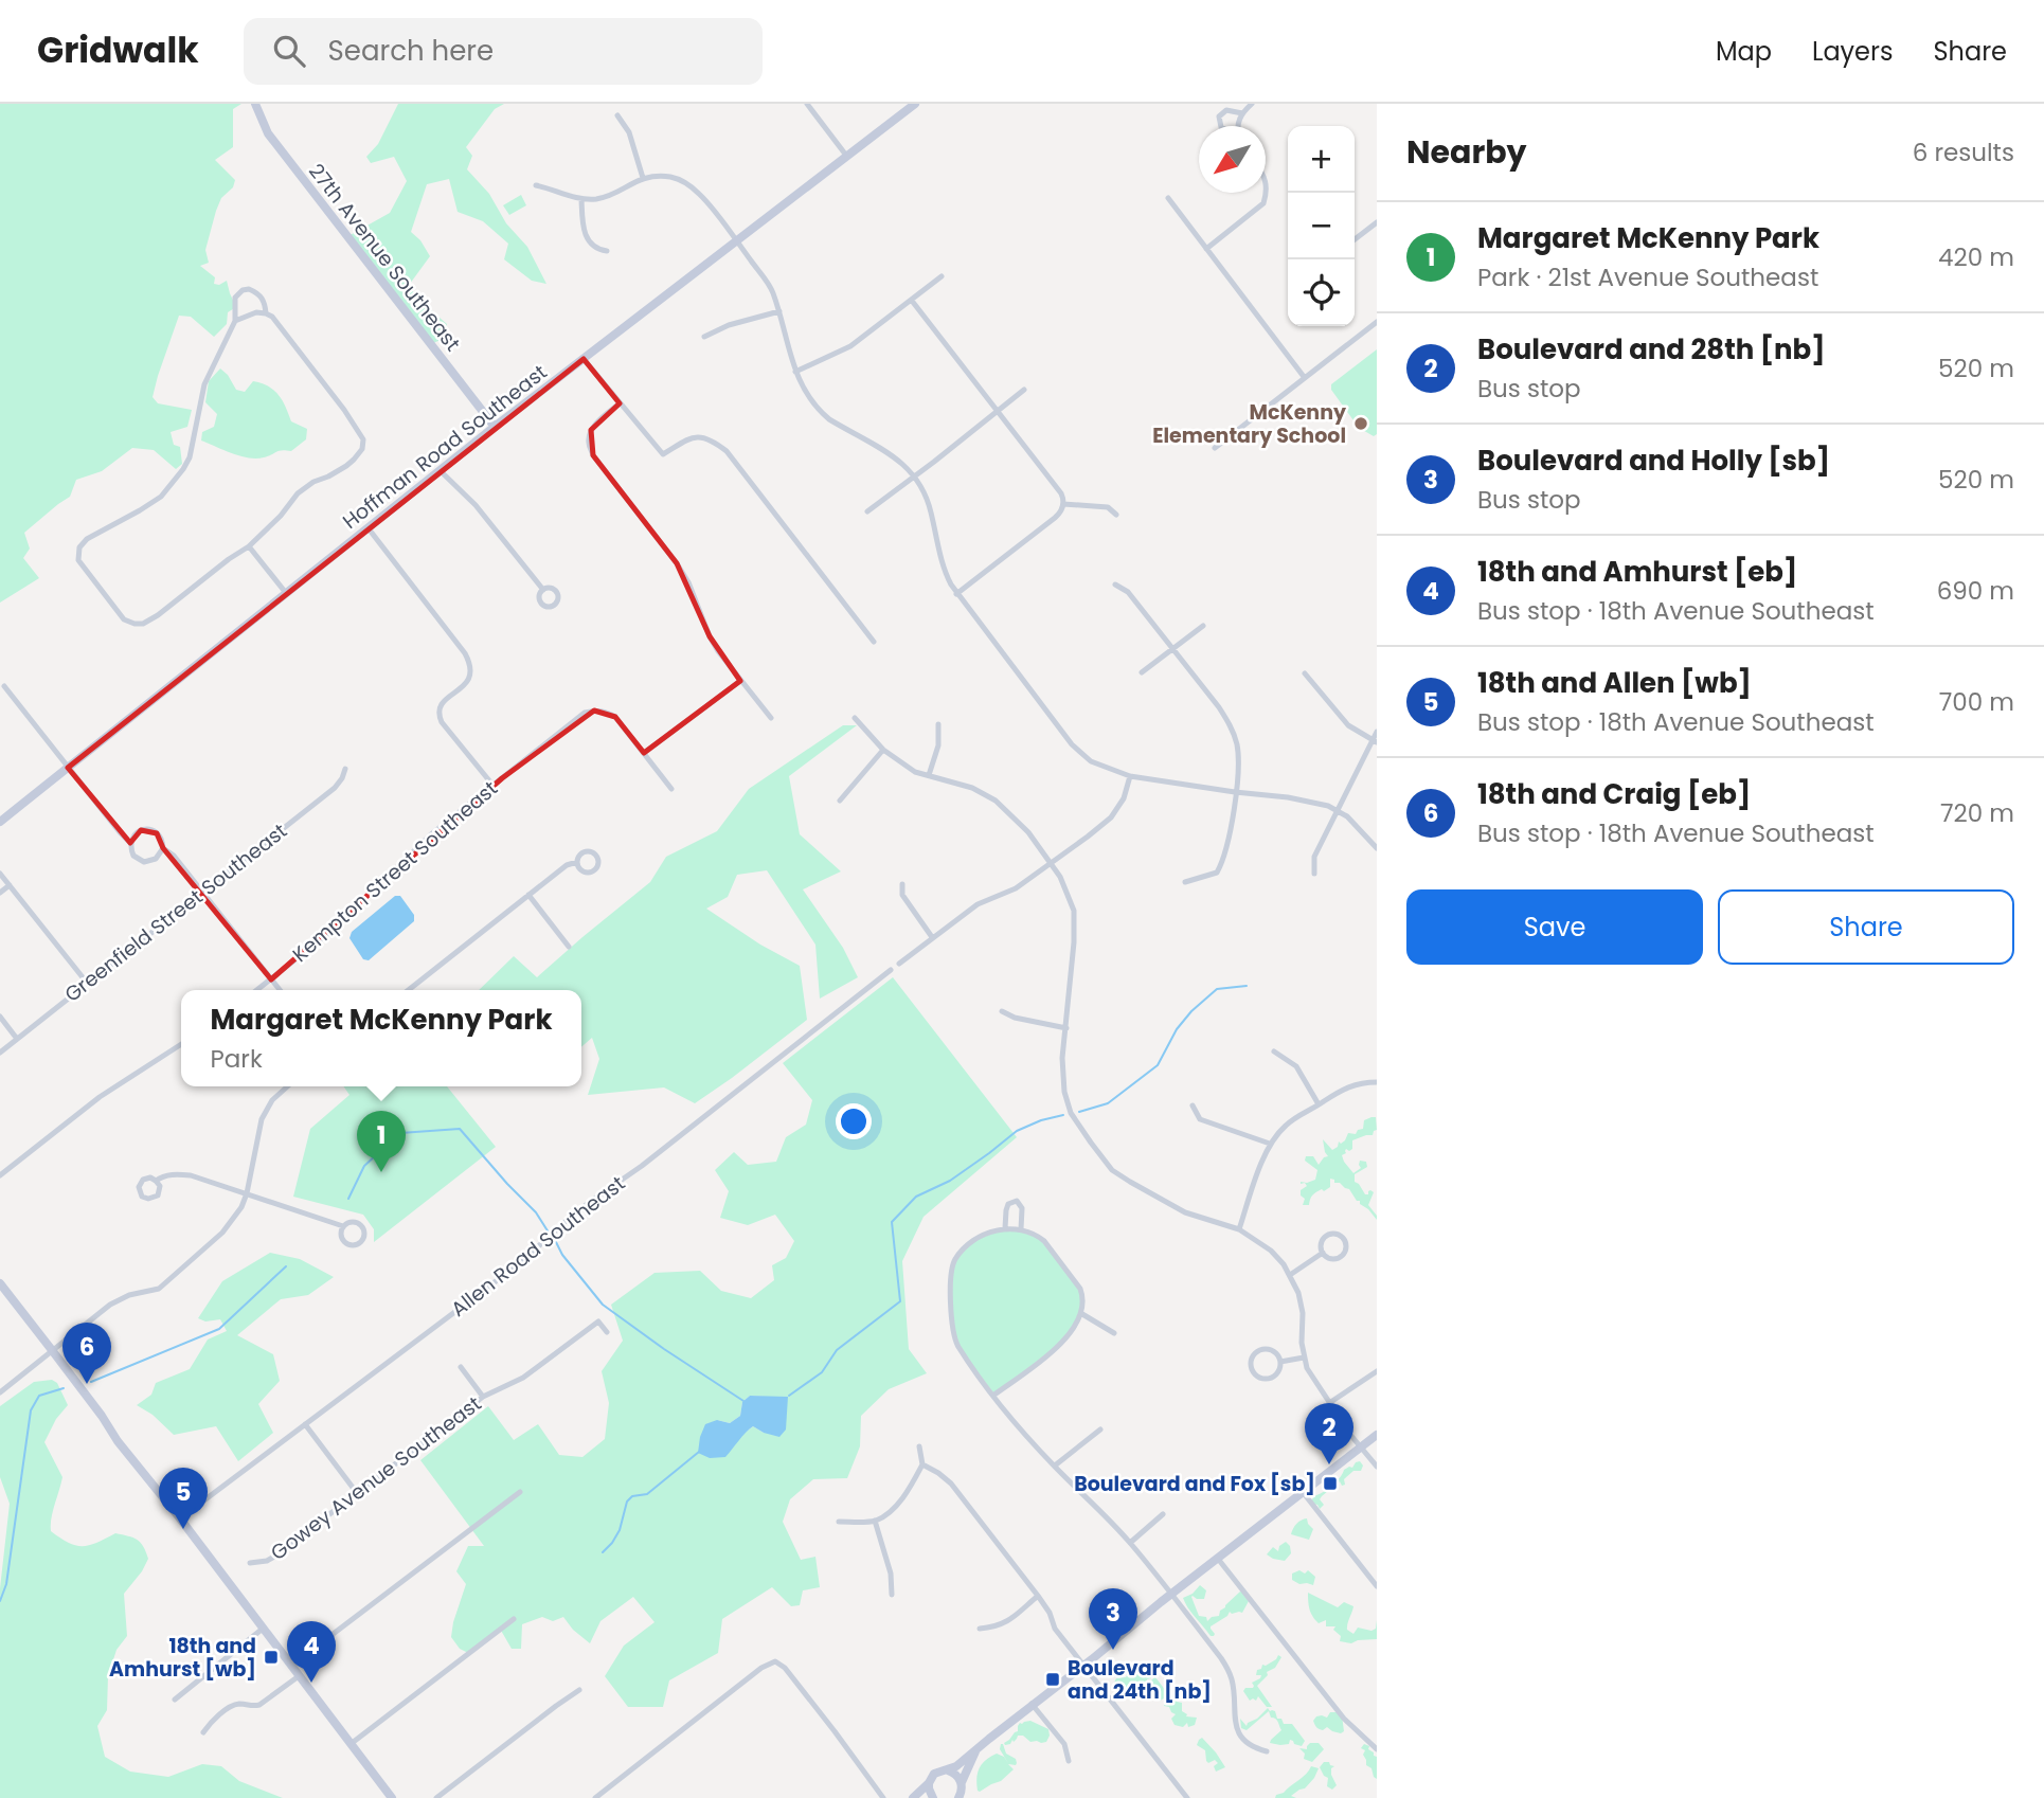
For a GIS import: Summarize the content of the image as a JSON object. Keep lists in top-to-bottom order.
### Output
{
  "streets": {
    "street": [
      "27th Avenue Southeast",
      "Hoffman Road Southeast",
      "Kempton Street Southeast",
      "Greenfield Street Southeast",
      "Allen Road Southeast",
      "Gowey Avenue Southeast"
    ]
  },
  "crossings": [
    ["27th Avenue Southeast", "Hoffman Road Southeast"]
  ],
  "places": {
    "other": ["McKenny Elementary School"],
    "transit": ["Boulevard and Fox [sb]", "18th and Amhurst [wb]", "Boulevard and 24th [nb]"]
  },
  "north": "bottom left",
  "page": {
    "header": "Gridwalk",
    "search": "Search here",
    "nav": ["Map", "Layers", "Share"],
    "heading": ["Nearby", "6 results"],
    "map_buttons": ["+", "−"],
    "list": [
      {
        "mark": "1",
        "name": "Margaret McKenny Park",
        "note": "Park · 21st Avenue Southeast",
        "value": "420 m"
      },
      {
        "mark": "2",
        "name": "Boulevard and 28th [nb]",
        "note": "Bus stop",
        "value": "520 m"
      },
      {
        "mark": "3",
        "name": "Boulevard and Holly [sb]",
        "note": "Bus stop",
        "value": "520 m"
      },
      {
        "mark": "4",
        "name": "18th and Amhurst [eb]",
        "note": "Bus stop · 18th Avenue Southeast",
        "value": "690 m"
      },
      {
        "mark": "5",
        "name": "18th and Allen [wb]",
        "note": "Bus stop · 18th Avenue Southeast",
        "value": "700 m"
      },
      {
        "mark": "6",
        "name": "18th and Craig [eb]",
        "note": "Bus stop · 18th Avenue Southeast",
        "value": "720 m"
      }
    ],
    "buttons": ["Save", "Share"],
    "popup": ["Margaret McKenny Park", "Park"],
    "pins": [
      "1",
      "6",
      "2",
      "5",
      "3",
      "4"
    ]
  }
}
